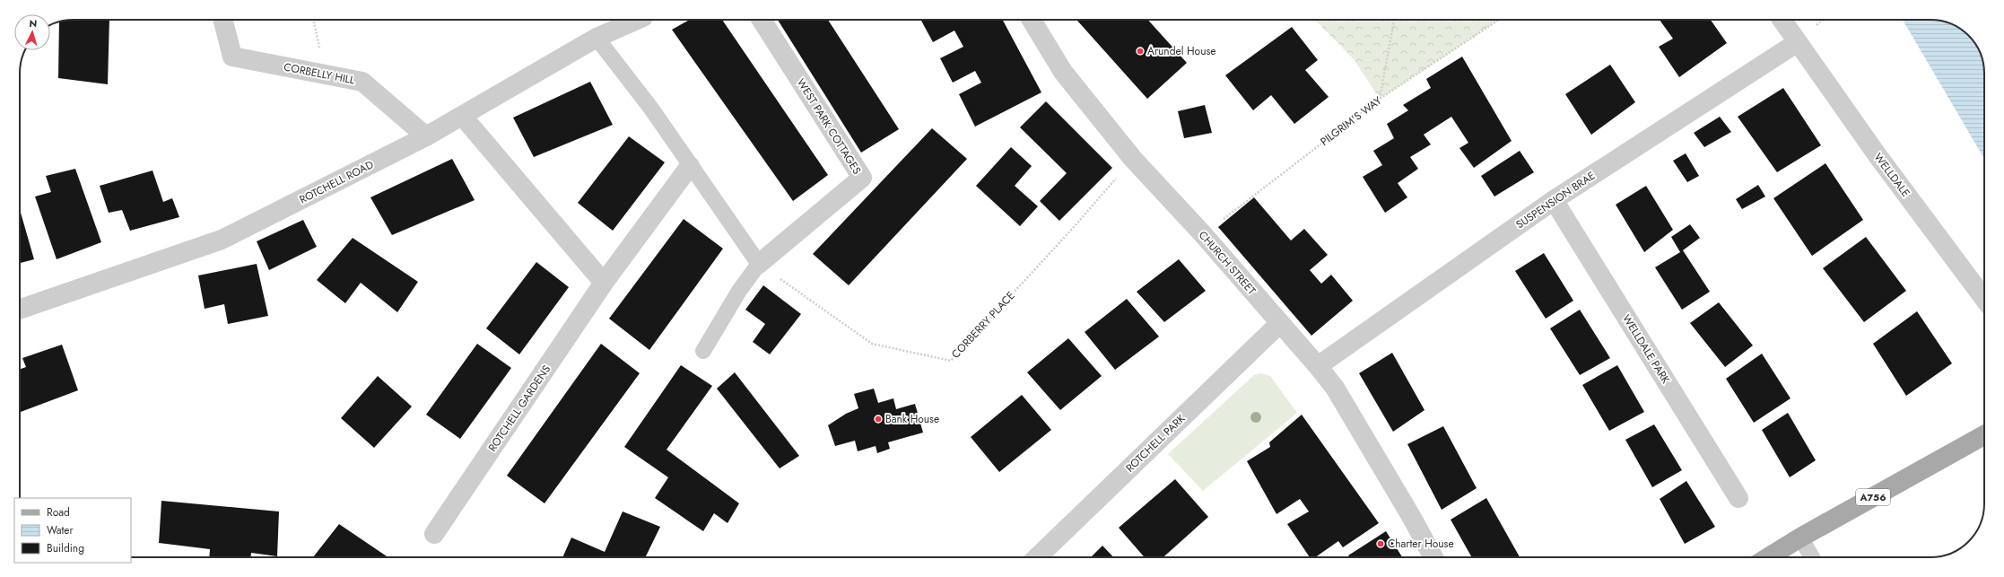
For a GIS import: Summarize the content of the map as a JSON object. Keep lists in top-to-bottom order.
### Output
{
  "streets": {
    "main road": ["A756"],
    "street": [
      "CORBELLY HILL",
      "WEST PARK COTTAGES",
      "WELLDALE",
      "ROTCHELL ROAD",
      "SUSPENSION BRAE",
      "CHURCH STREET",
      "WELLDALE PARK",
      "ROTCHELL GARDENS",
      "ROTCHELL PARK"
    ],
    "path": ["PILGRIM'S WAY", "CORBERRY PLACE"]
  },
  "crossings": [
    ["CORBELLY HILL", "ROTCHELL ROAD"],
    ["PILGRIM'S WAY", "CHURCH STREET"],
    ["WEST PARK COTTAGES", "CORBERRY PLACE"],
    ["WELLDALE", "SUSPENSION BRAE"],
    ["SUSPENSION BRAE", "CHURCH STREET"],
    ["SUSPENSION BRAE", "WELLDALE PARK"],
    ["CHURCH STREET", "CORBERRY PLACE"],
    ["CHURCH STREET", "ROTCHELL PARK"]
  ],
  "places": ["Arundel House", "Bank House", "Charter House"],
  "legend": ["Road", "Water", "Building"],
  "north": "top"
}
